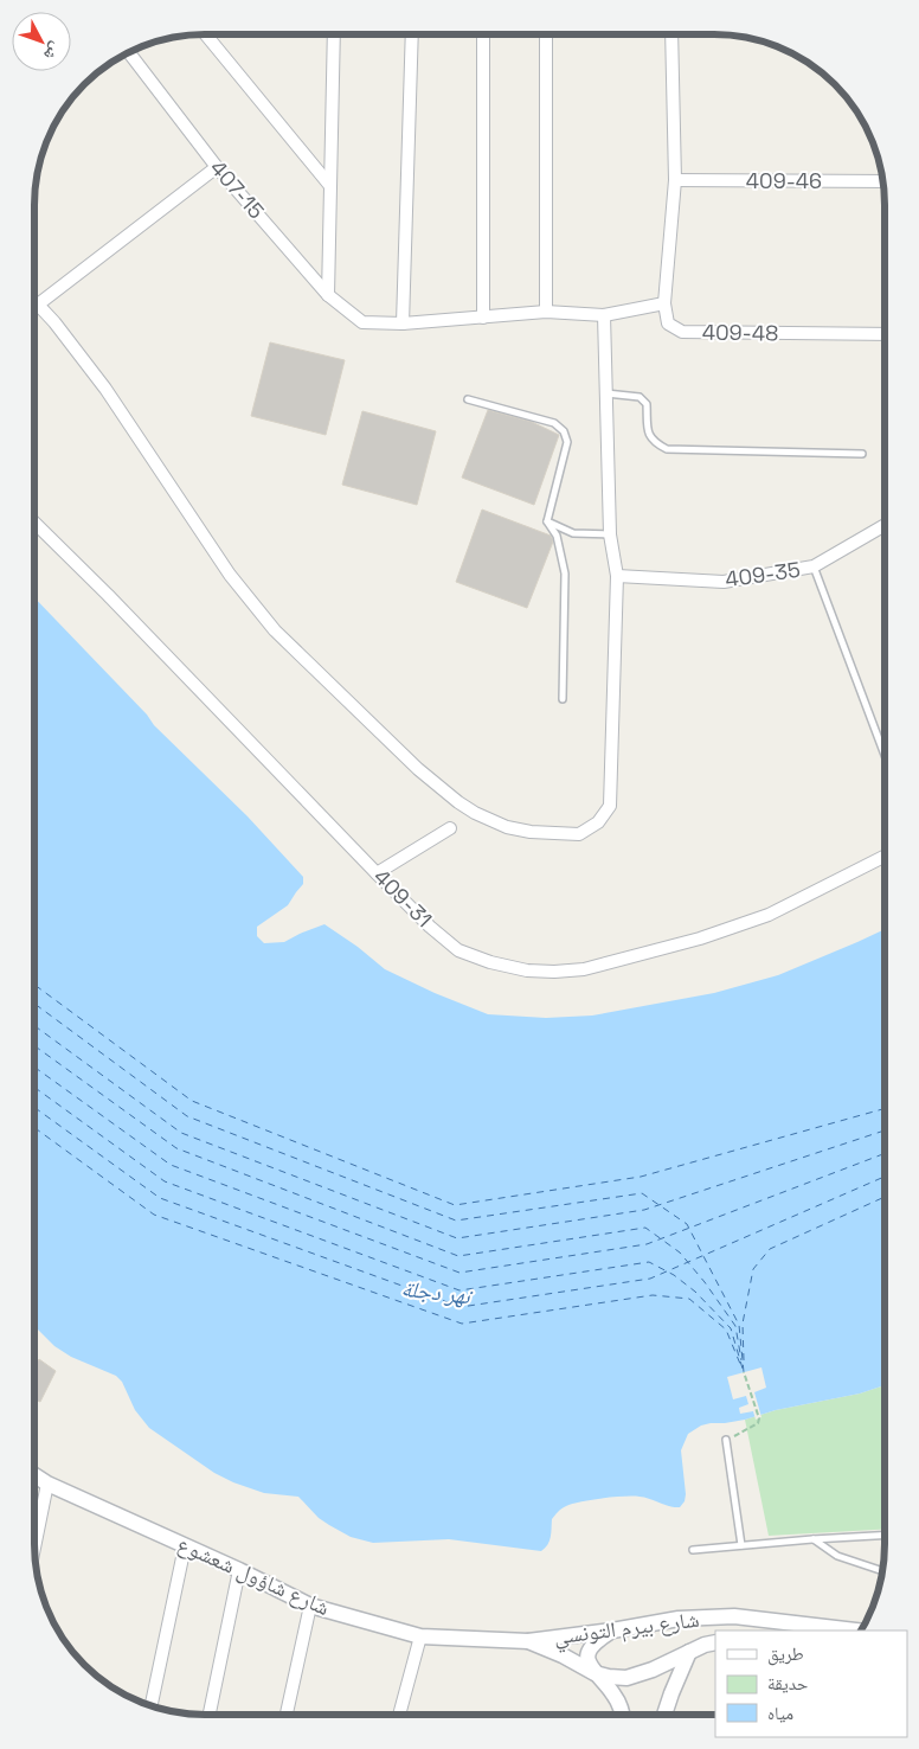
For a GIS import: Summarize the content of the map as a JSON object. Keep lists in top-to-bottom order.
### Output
{
  "streets": {
    "street": [
      "409-46",
      "407-15",
      "409-48",
      "409-35",
      "409-31",
      "شارع شاؤول شعشوع",
      "شارع بيرم التونسي"
    ]
  },
  "crossings": [
    ["شارع شاؤول شعشوع", "شارع بيرم التونسي"]
  ],
  "water": ["نهر دجلة"],
  "legend": ["طريق", "حديقة", "مياه"],
  "north": "bottom right"
}
